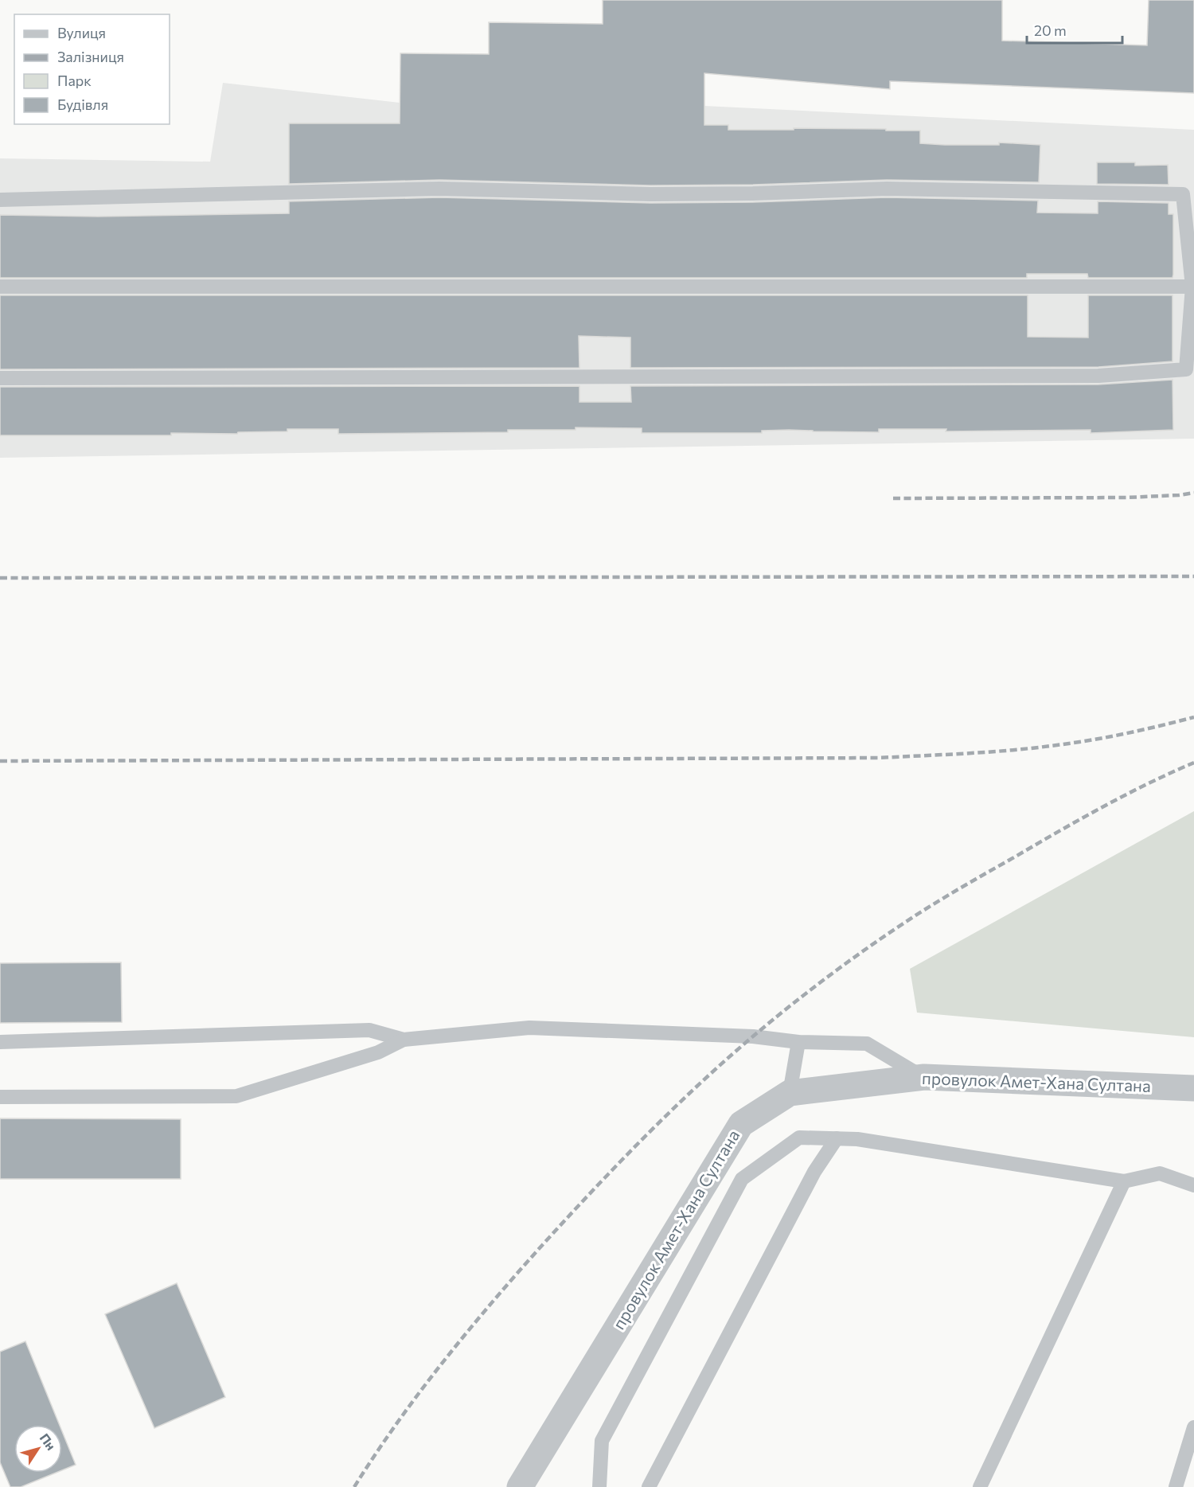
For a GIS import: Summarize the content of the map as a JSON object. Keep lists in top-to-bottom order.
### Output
{
  "streets": {
    "street": ["провулок Амет-Хана Султана"]
  },
  "legend": [
    "Вулиця",
    "Залізниця",
    "Парк",
    "Будівля"
  ],
  "scale_bar": "20 m",
  "north": "top right"
}
